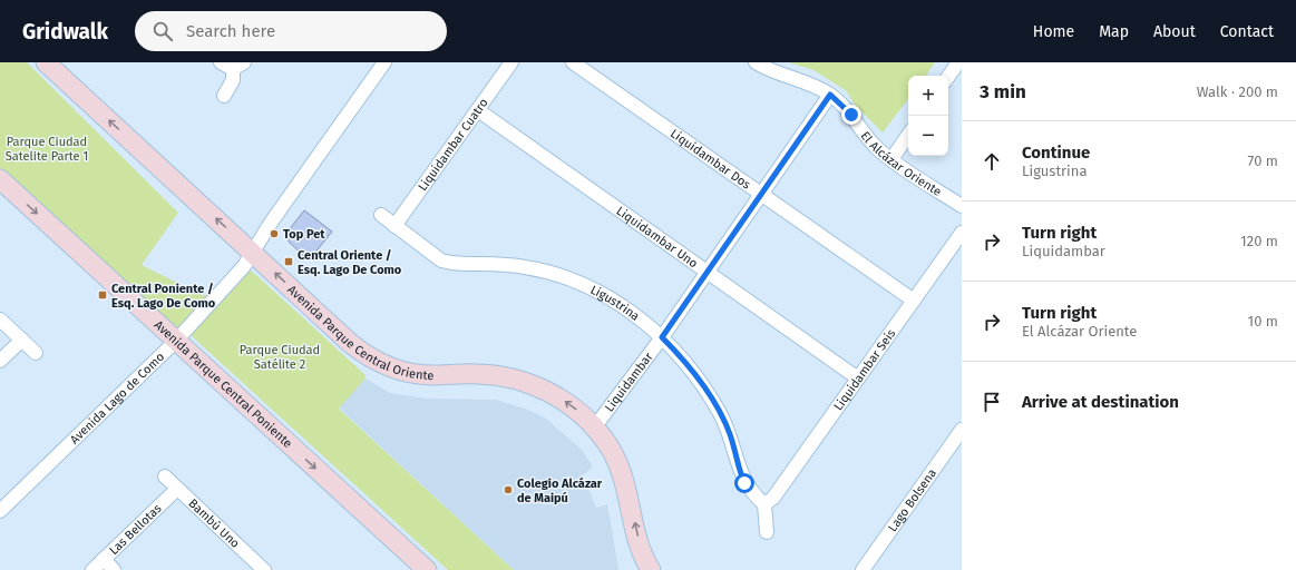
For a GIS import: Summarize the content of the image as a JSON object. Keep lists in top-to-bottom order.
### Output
{
  "streets": {
    "street": [
      "Liquidambar Cuatro",
      "Liquidambar Dos",
      "El Alcázar Oriente",
      "Liquidambar Uno",
      "Ligustrina",
      "Avenida Parque Central Oriente",
      "Liquidambar Seis",
      "Liquidambar",
      "Avenida Parque Central Poniente",
      "Avenida Lago de Como",
      "Lago Bolsena",
      "Bambú Uno",
      "Las Bellotas"
    ]
  },
  "crossings": [
    ["Liquidambar Cuatro", "Liquidambar Uno"],
    ["Liquidambar Cuatro", "Ligustrina"],
    ["Liquidambar Dos", "Liquidambar Seis"],
    ["Liquidambar Dos", "Liquidambar"],
    ["El Alcázar Oriente", "Liquidambar"],
    ["Liquidambar Uno", "Liquidambar Seis"],
    ["Liquidambar Uno", "Liquidambar"],
    ["Ligustrina", "Liquidambar Seis"],
    ["Ligustrina", "Liquidambar"],
    ["Avenida Parque Central Oriente", "Liquidambar"],
    ["Avenida Parque Central Oriente", "Avenida Lago de Como"],
    ["Avenida Parque Central Poniente", "Avenida Lago de Como"],
    ["Bambú Uno", "Las Bellotas"]
  ],
  "one_way": ["Avenida Parque Central Oriente", "Avenida Parque Central Poniente"],
  "parks": ["Parque Ciudad Satelite Parte 1", "Parque Ciudad Satélite 2"],
  "places": {
    "other": ["Top Pet", "Colegio Alcázar de Maipú"],
    "transit": ["Central Oriente / Esq. Lago De Como", "Central Poniente / Esq. Lago De Como"]
  },
  "page": {
    "header": "Gridwalk",
    "search": "Search here",
    "nav": [
      "Home",
      "Map",
      "About",
      "Contact"
    ],
    "heading": ["3 min", "Walk · 200 m"],
    "map_buttons": ["+", "−"],
    "list": [
      ["Continue", "Ligustrina", "70 m"],
      ["Turn right", "Liquidambar", "120 m"],
      ["Turn right", "El Alcázar Oriente", "10 m"],
      "Arrive at destination"
    ]
  }
}
